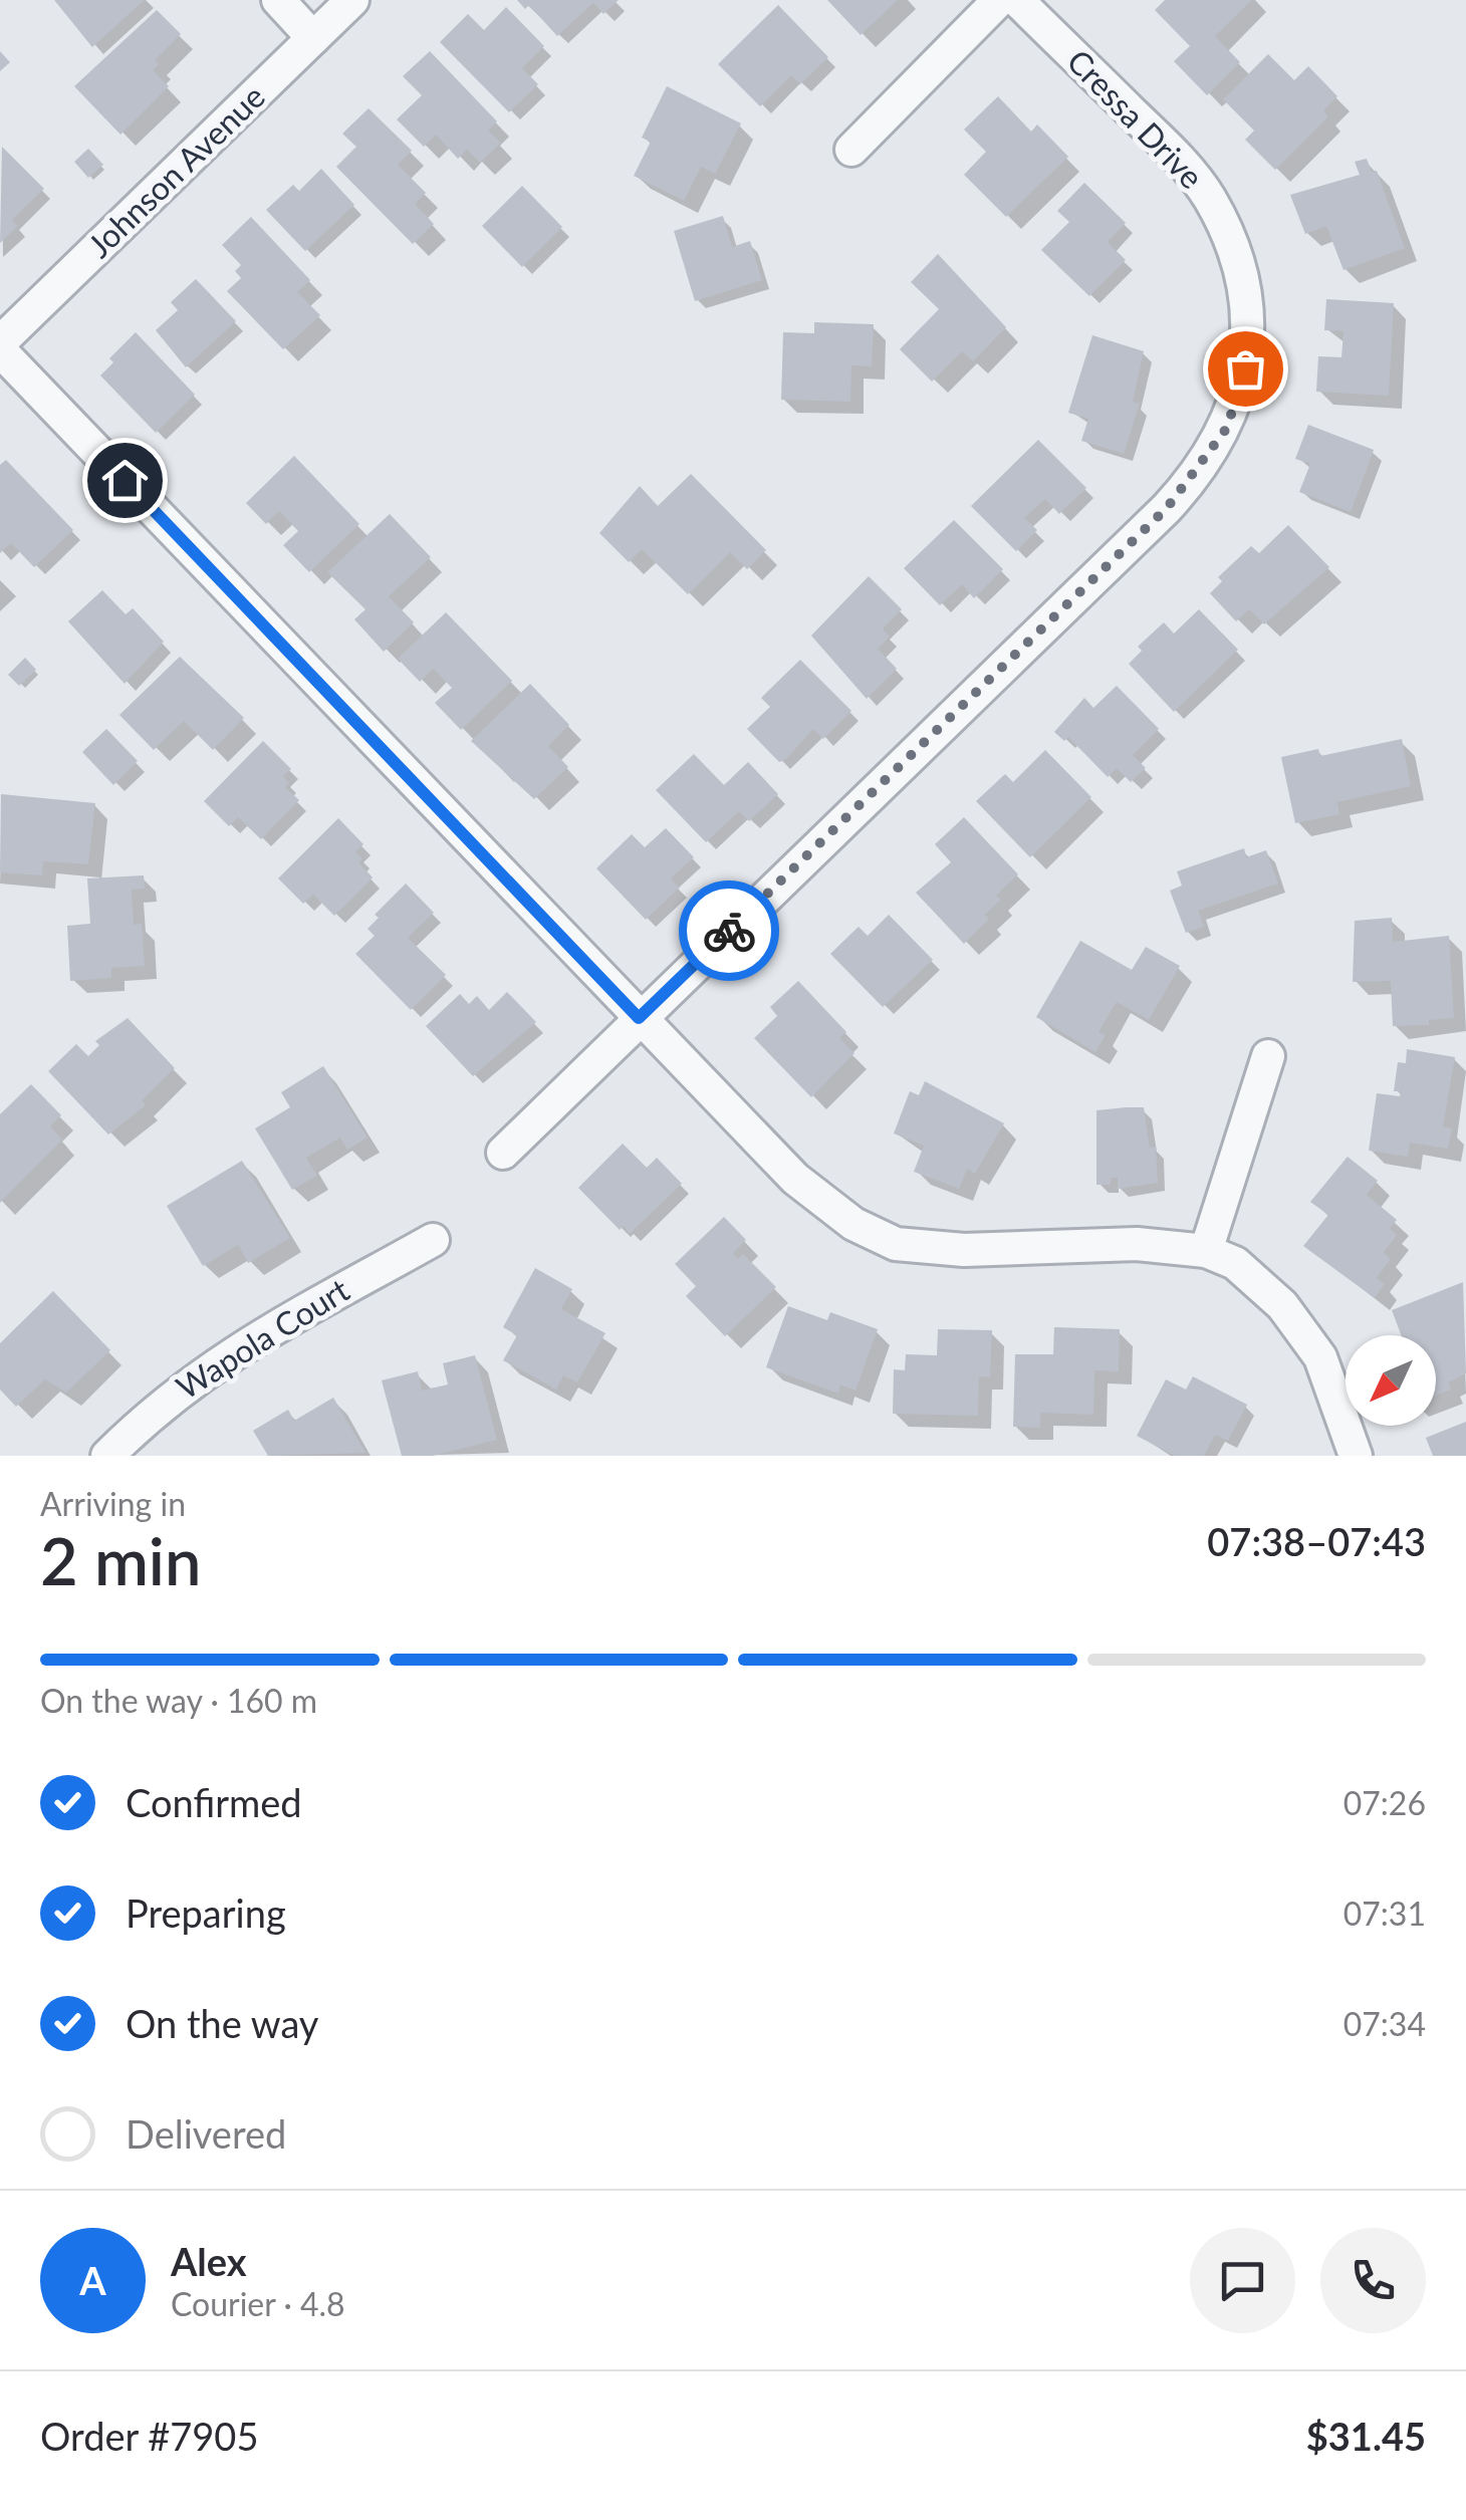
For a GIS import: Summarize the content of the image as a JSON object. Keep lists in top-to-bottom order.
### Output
{
  "streets": {
    "street": ["Cressa Drive", "Johnson Avenue", "Wapola Court"]
  },
  "north": "bottom left",
  "page": {
    "heading": ["2 min", "Arriving in", "07:38–07:43"],
    "panel": [
      "Alex",
      "Courier · 4.8",
      "Order #7905",
      "$31.45"
    ],
    "bar": "On the way · 160 m",
    "list": [
      ["Confirmed", "07:26"],
      ["Preparing", "07:31"],
      ["On the way", "07:34"],
      "Delivered"
    ],
    "round": "A"
  }
}
